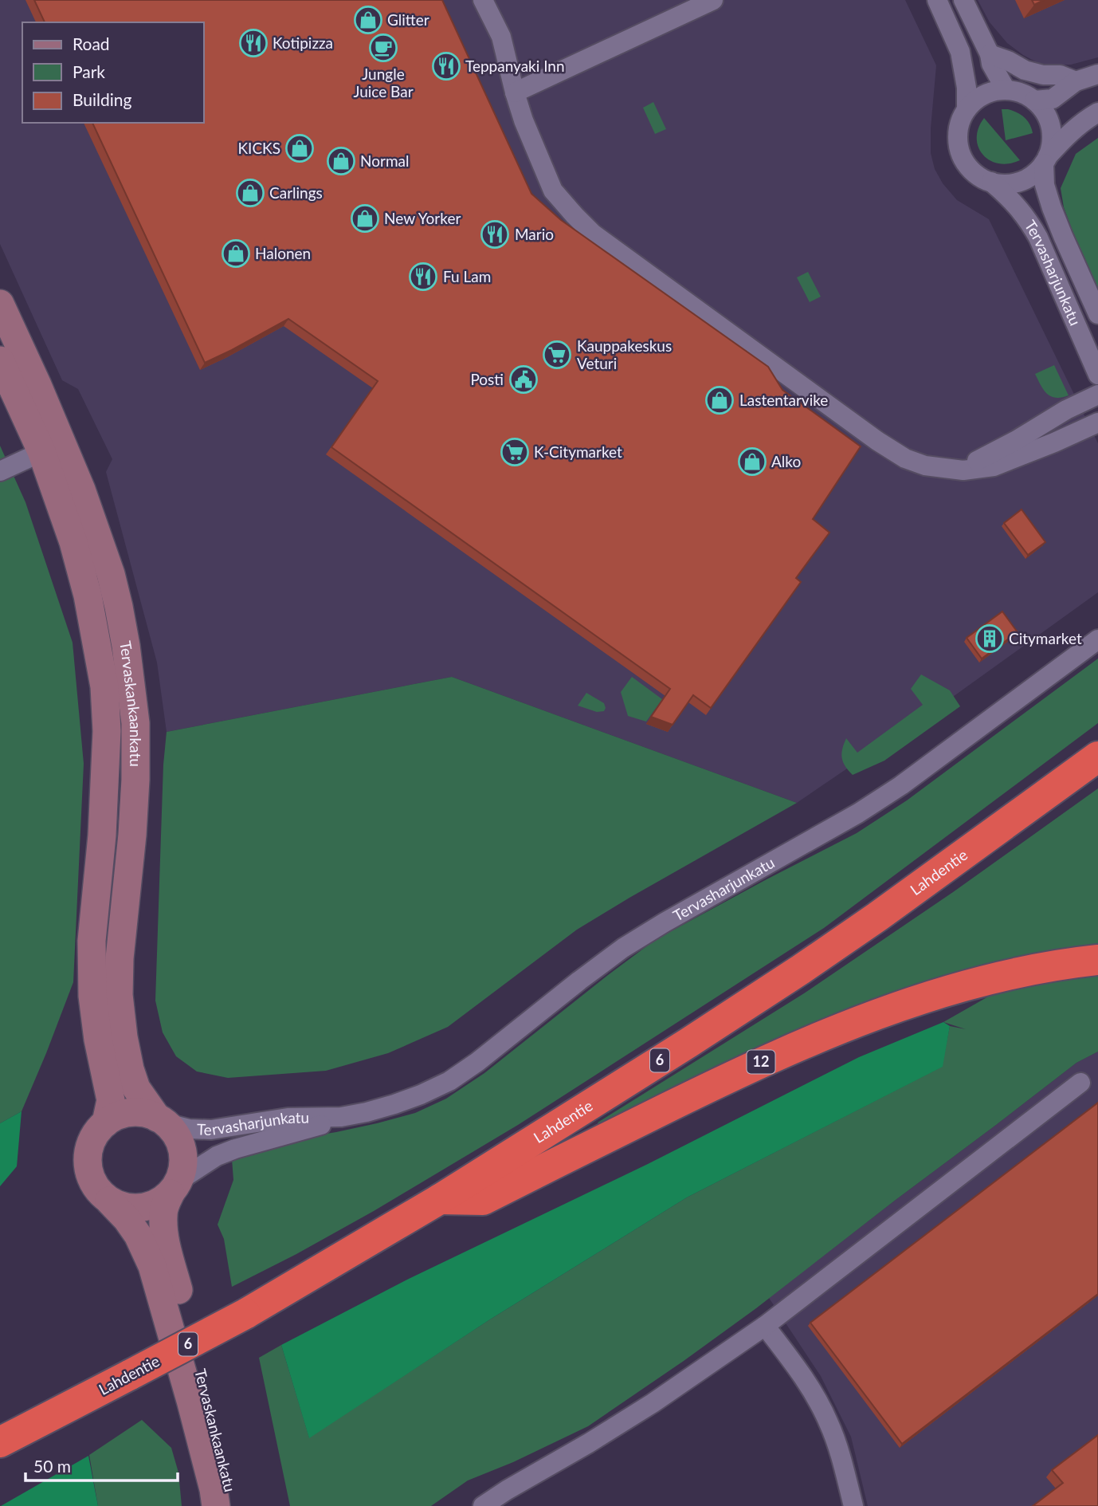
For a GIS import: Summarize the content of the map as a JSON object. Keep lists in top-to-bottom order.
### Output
{
  "streets": {
    "highway": ["Lahdentie", "6", "12"],
    "street": ["Tervasharjunkatu", "Tervaskankaankatu"]
  },
  "crossings": [
    ["Tervasharjunkatu", "Tervaskankaankatu"],
    ["Lahdentie", "12"]
  ],
  "places": {
    "shop": [
      "Glitter",
      "KICKS",
      "Normal",
      "Carlings",
      "New Yorker",
      "Halonen",
      "Lastentarvike",
      "Alko"
    ],
    "restaurant": [
      "Kotipizza",
      "Teppanyaki Inn",
      "Mario",
      "Fu Lam"
    ],
    "cafe": ["Jungle Juice Bar"],
    "supermarket": ["Kauppakeskus Veturi", "K-Citymarket"],
    "public building": ["Posti"],
    "building": ["Citymarket"]
  },
  "legend": ["Road", "Park", "Building"],
  "scale_bar": "50 m"
}
